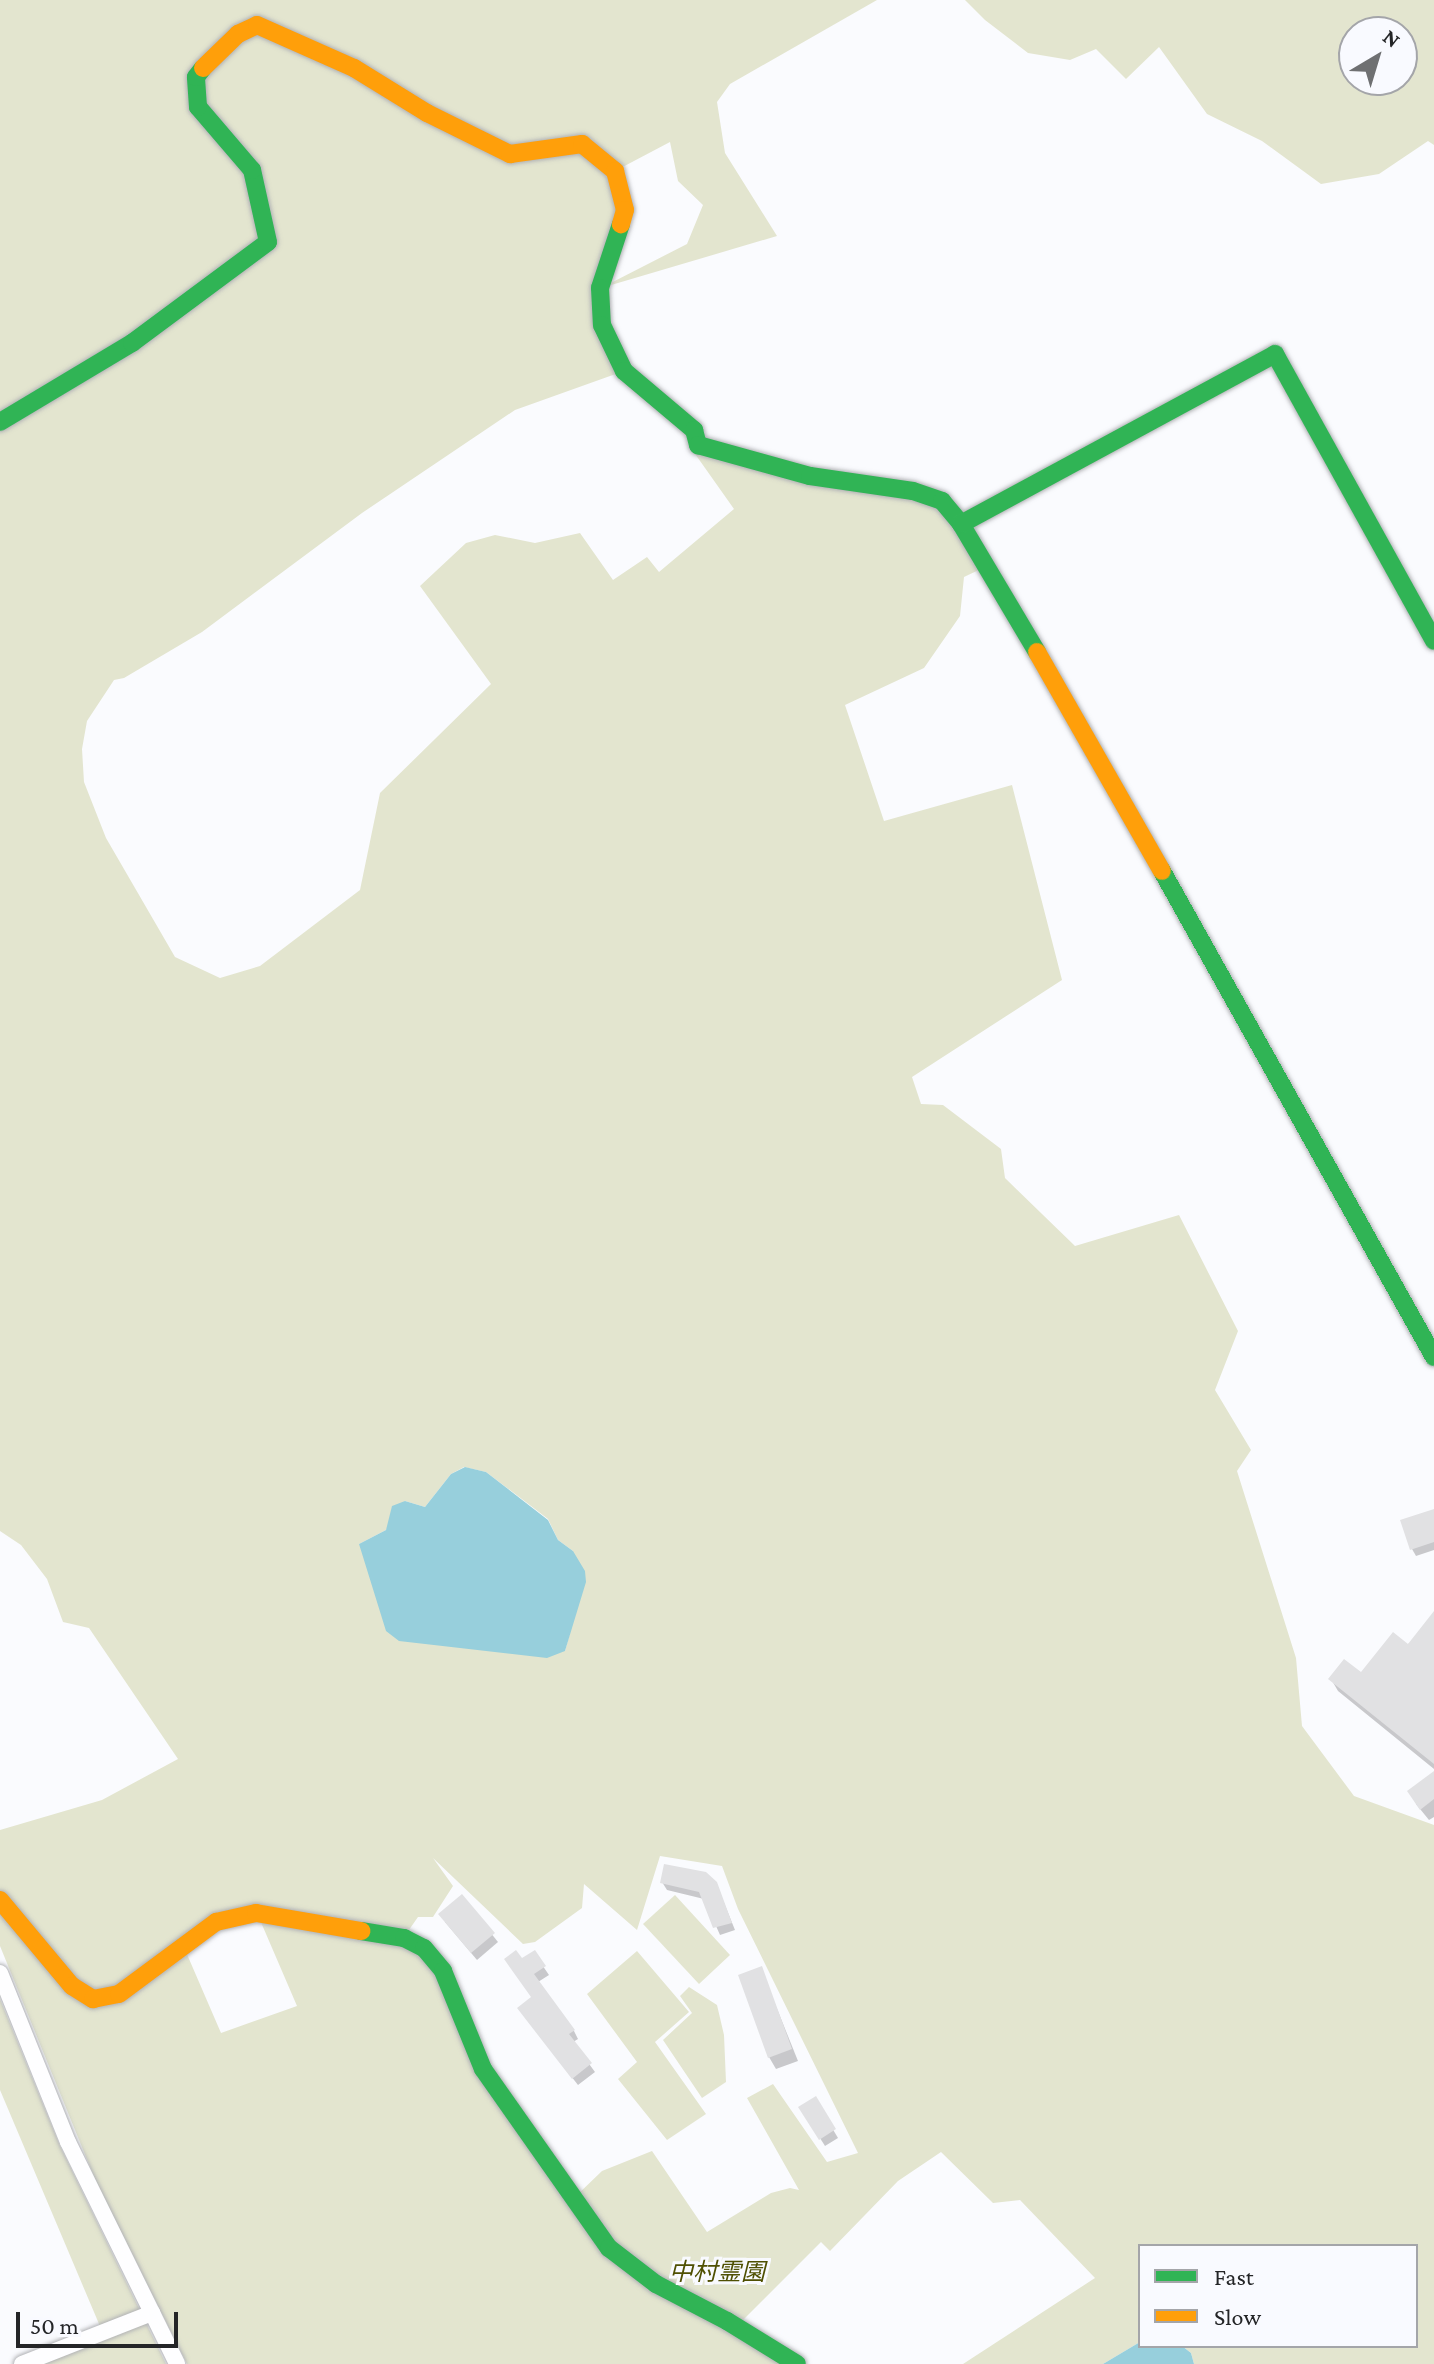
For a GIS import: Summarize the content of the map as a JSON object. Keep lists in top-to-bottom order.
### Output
{
  "parks": ["中村霊園"],
  "legend": ["Fast", "Slow"],
  "scale_bar": "50 m",
  "north": "top right"
}
